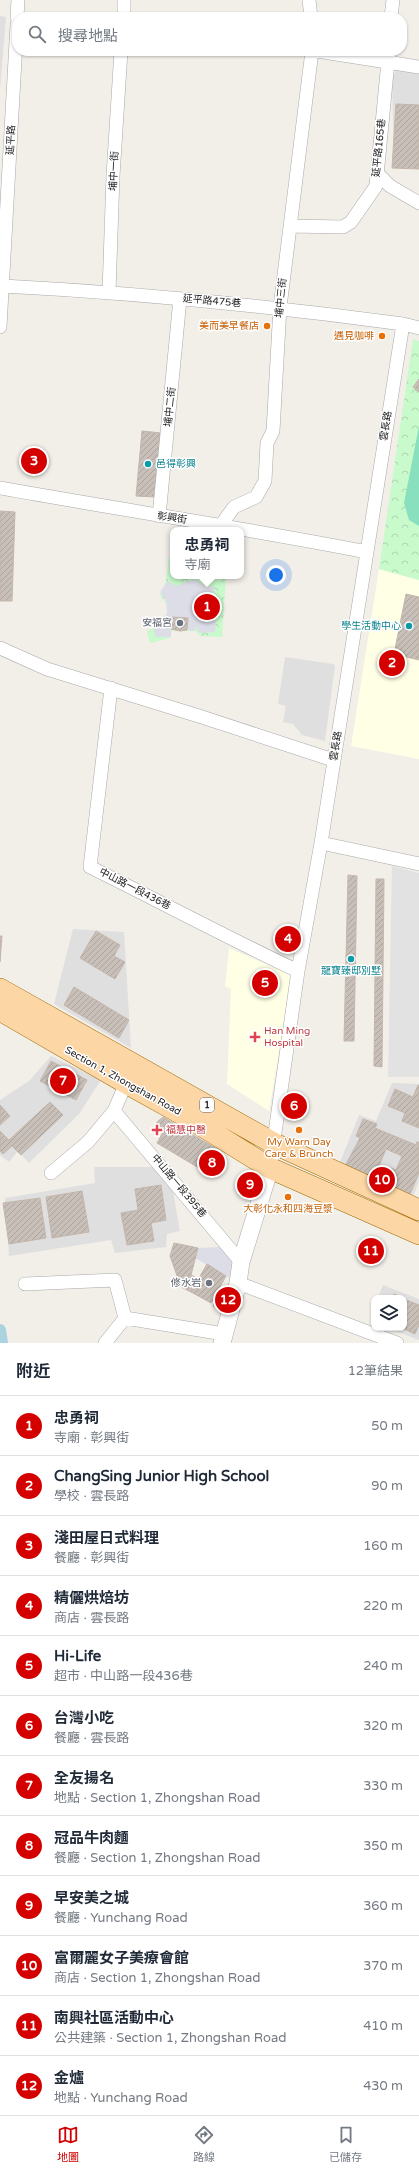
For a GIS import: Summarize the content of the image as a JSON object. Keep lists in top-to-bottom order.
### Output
{
  "streets": {
    "main road": ["Section 1, Zhongshan Road", "1"],
    "street": [
      "延平路",
      "延平路165巷",
      "埔中一街",
      "埔中三街",
      "延平路475巷",
      "埔中二街",
      "雲長路",
      "彰興街",
      "中山路一段436巷",
      "中山路一段395巷"
    ]
  },
  "crossings": [
    ["延平路", "延平路475巷"],
    ["延平路165巷", "埔中三街"],
    ["埔中一街", "延平路475巷"],
    ["埔中三街", "延平路475巷"],
    ["埔中三街", "彰興街"],
    ["延平路475巷", "埔中二街"],
    ["延平路475巷", "雲長路"],
    ["埔中二街", "彰興街"],
    ["雲長路", "彰興街"],
    ["雲長路", "中山路一段436巷"],
    ["雲長路", "Section 1, Zhongshan Road"]
  ],
  "places": {
    "other": [
      "美而美早餐店",
      "遇見咖啡",
      "邑得彰興",
      "安福宮",
      "學生活動中心",
      "龍寶臻邸別墅",
      "My Warn Day Care & Brunch",
      "大彰化永和四海豆漿",
      "修水岩"
    ],
    "health": ["Han Ming Hospital", "福慧中醫"]
  },
  "page": {
    "search": "搜尋地點",
    "pins": [
      "3",
      "1",
      "2",
      "4",
      "5",
      "7",
      "6",
      "8",
      "10",
      "9",
      "11",
      "12"
    ],
    "popup": ["忠勇祠", "寺廟"],
    "heading": ["附近", "12筆結果"],
    "list": [
      {
        "mark": "1",
        "name": "忠勇祠",
        "note": "寺廟 · 彰興街",
        "value": "50 m"
      },
      {
        "mark": "2",
        "name": "ChangSing Junior High School",
        "note": "學校 · 雲長路",
        "value": "90 m"
      },
      {
        "mark": "3",
        "name": "淺田屋日式料理",
        "note": "餐廳 · 彰興街",
        "value": "160 m"
      },
      {
        "mark": "4",
        "name": "精儷烘焙坊",
        "note": "商店 · 雲長路",
        "value": "220 m"
      },
      {
        "mark": "5",
        "name": "Hi-Life",
        "note": "超市 · 中山路一段436巷",
        "value": "240 m"
      },
      {
        "mark": "6",
        "name": "台灣小吃",
        "note": "餐廳 · 雲長路",
        "value": "320 m"
      },
      {
        "mark": "7",
        "name": "全友揚名",
        "note": "地點 · Section 1, Zhongshan Road",
        "value": "330 m"
      },
      {
        "mark": "8",
        "name": "冠品牛肉麵",
        "note": "餐廳 · Section 1, Zhongshan Road",
        "value": "350 m"
      },
      {
        "mark": "9",
        "name": "早安美之城",
        "note": "餐廳 · Yunchang Road",
        "value": "360 m"
      },
      {
        "mark": "10",
        "name": "富爾麗女子美療會館",
        "note": "商店 · Section 1, Zhongshan Road",
        "value": "370 m"
      },
      {
        "mark": "11",
        "name": "南興社區活動中心",
        "note": "公共建築 · Section 1, Zhongshan Road",
        "value": "410 m"
      },
      {
        "mark": "12",
        "name": "金爐",
        "note": "地點 · Yunchang Road",
        "value": "430 m"
      }
    ],
    "nav": ["地圖", "路線", "已儲存"]
  }
}
